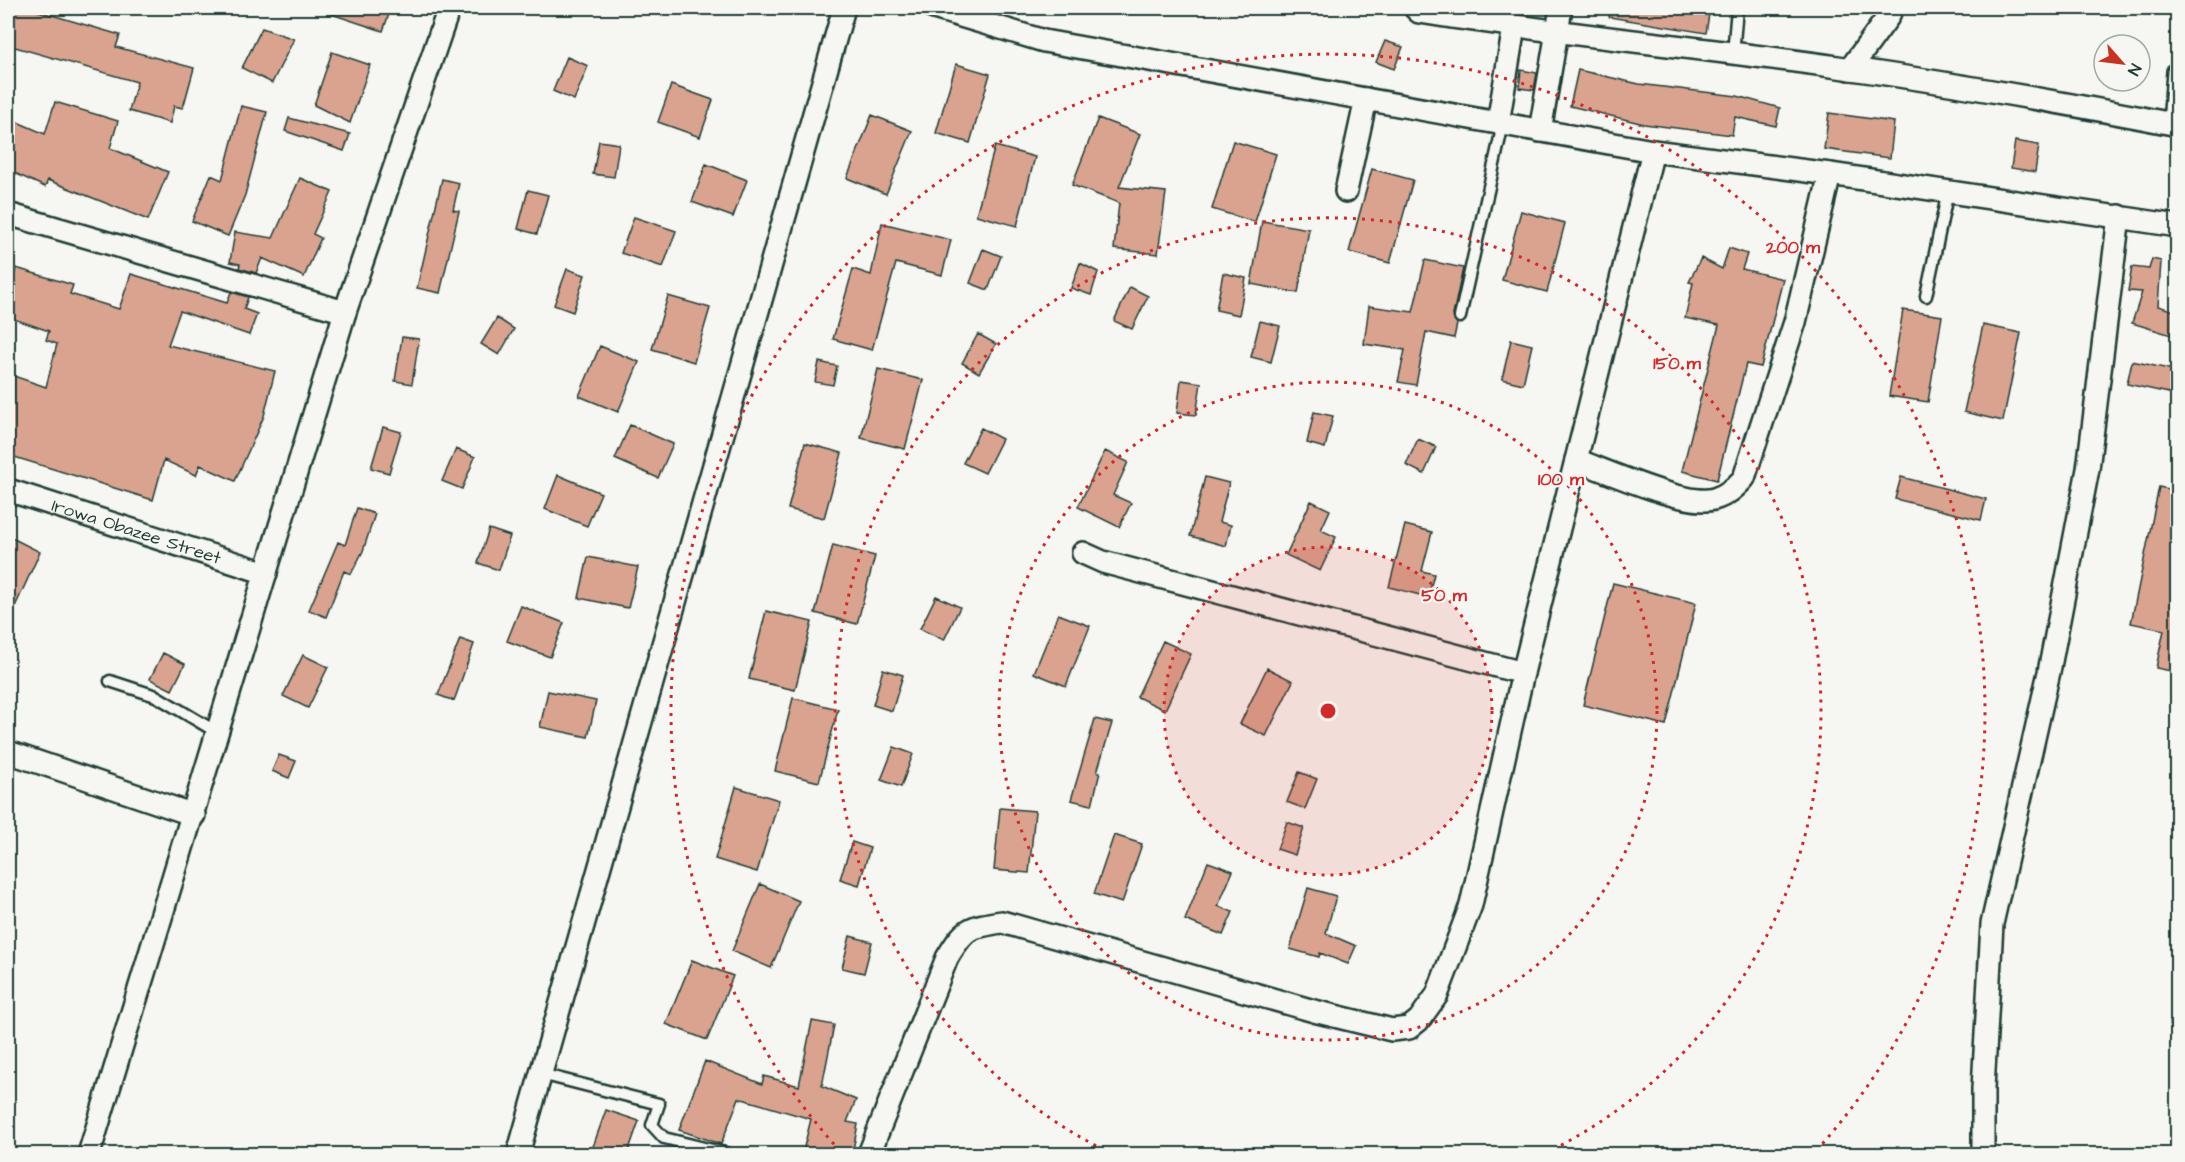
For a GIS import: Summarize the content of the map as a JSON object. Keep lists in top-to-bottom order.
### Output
{
  "streets": {
    "street": ["Irowa Obazee Street"]
  },
  "north": "bottom right",
  "rings": [
    "200 m",
    "150 m",
    "100 m",
    "50 m"
  ]
}
